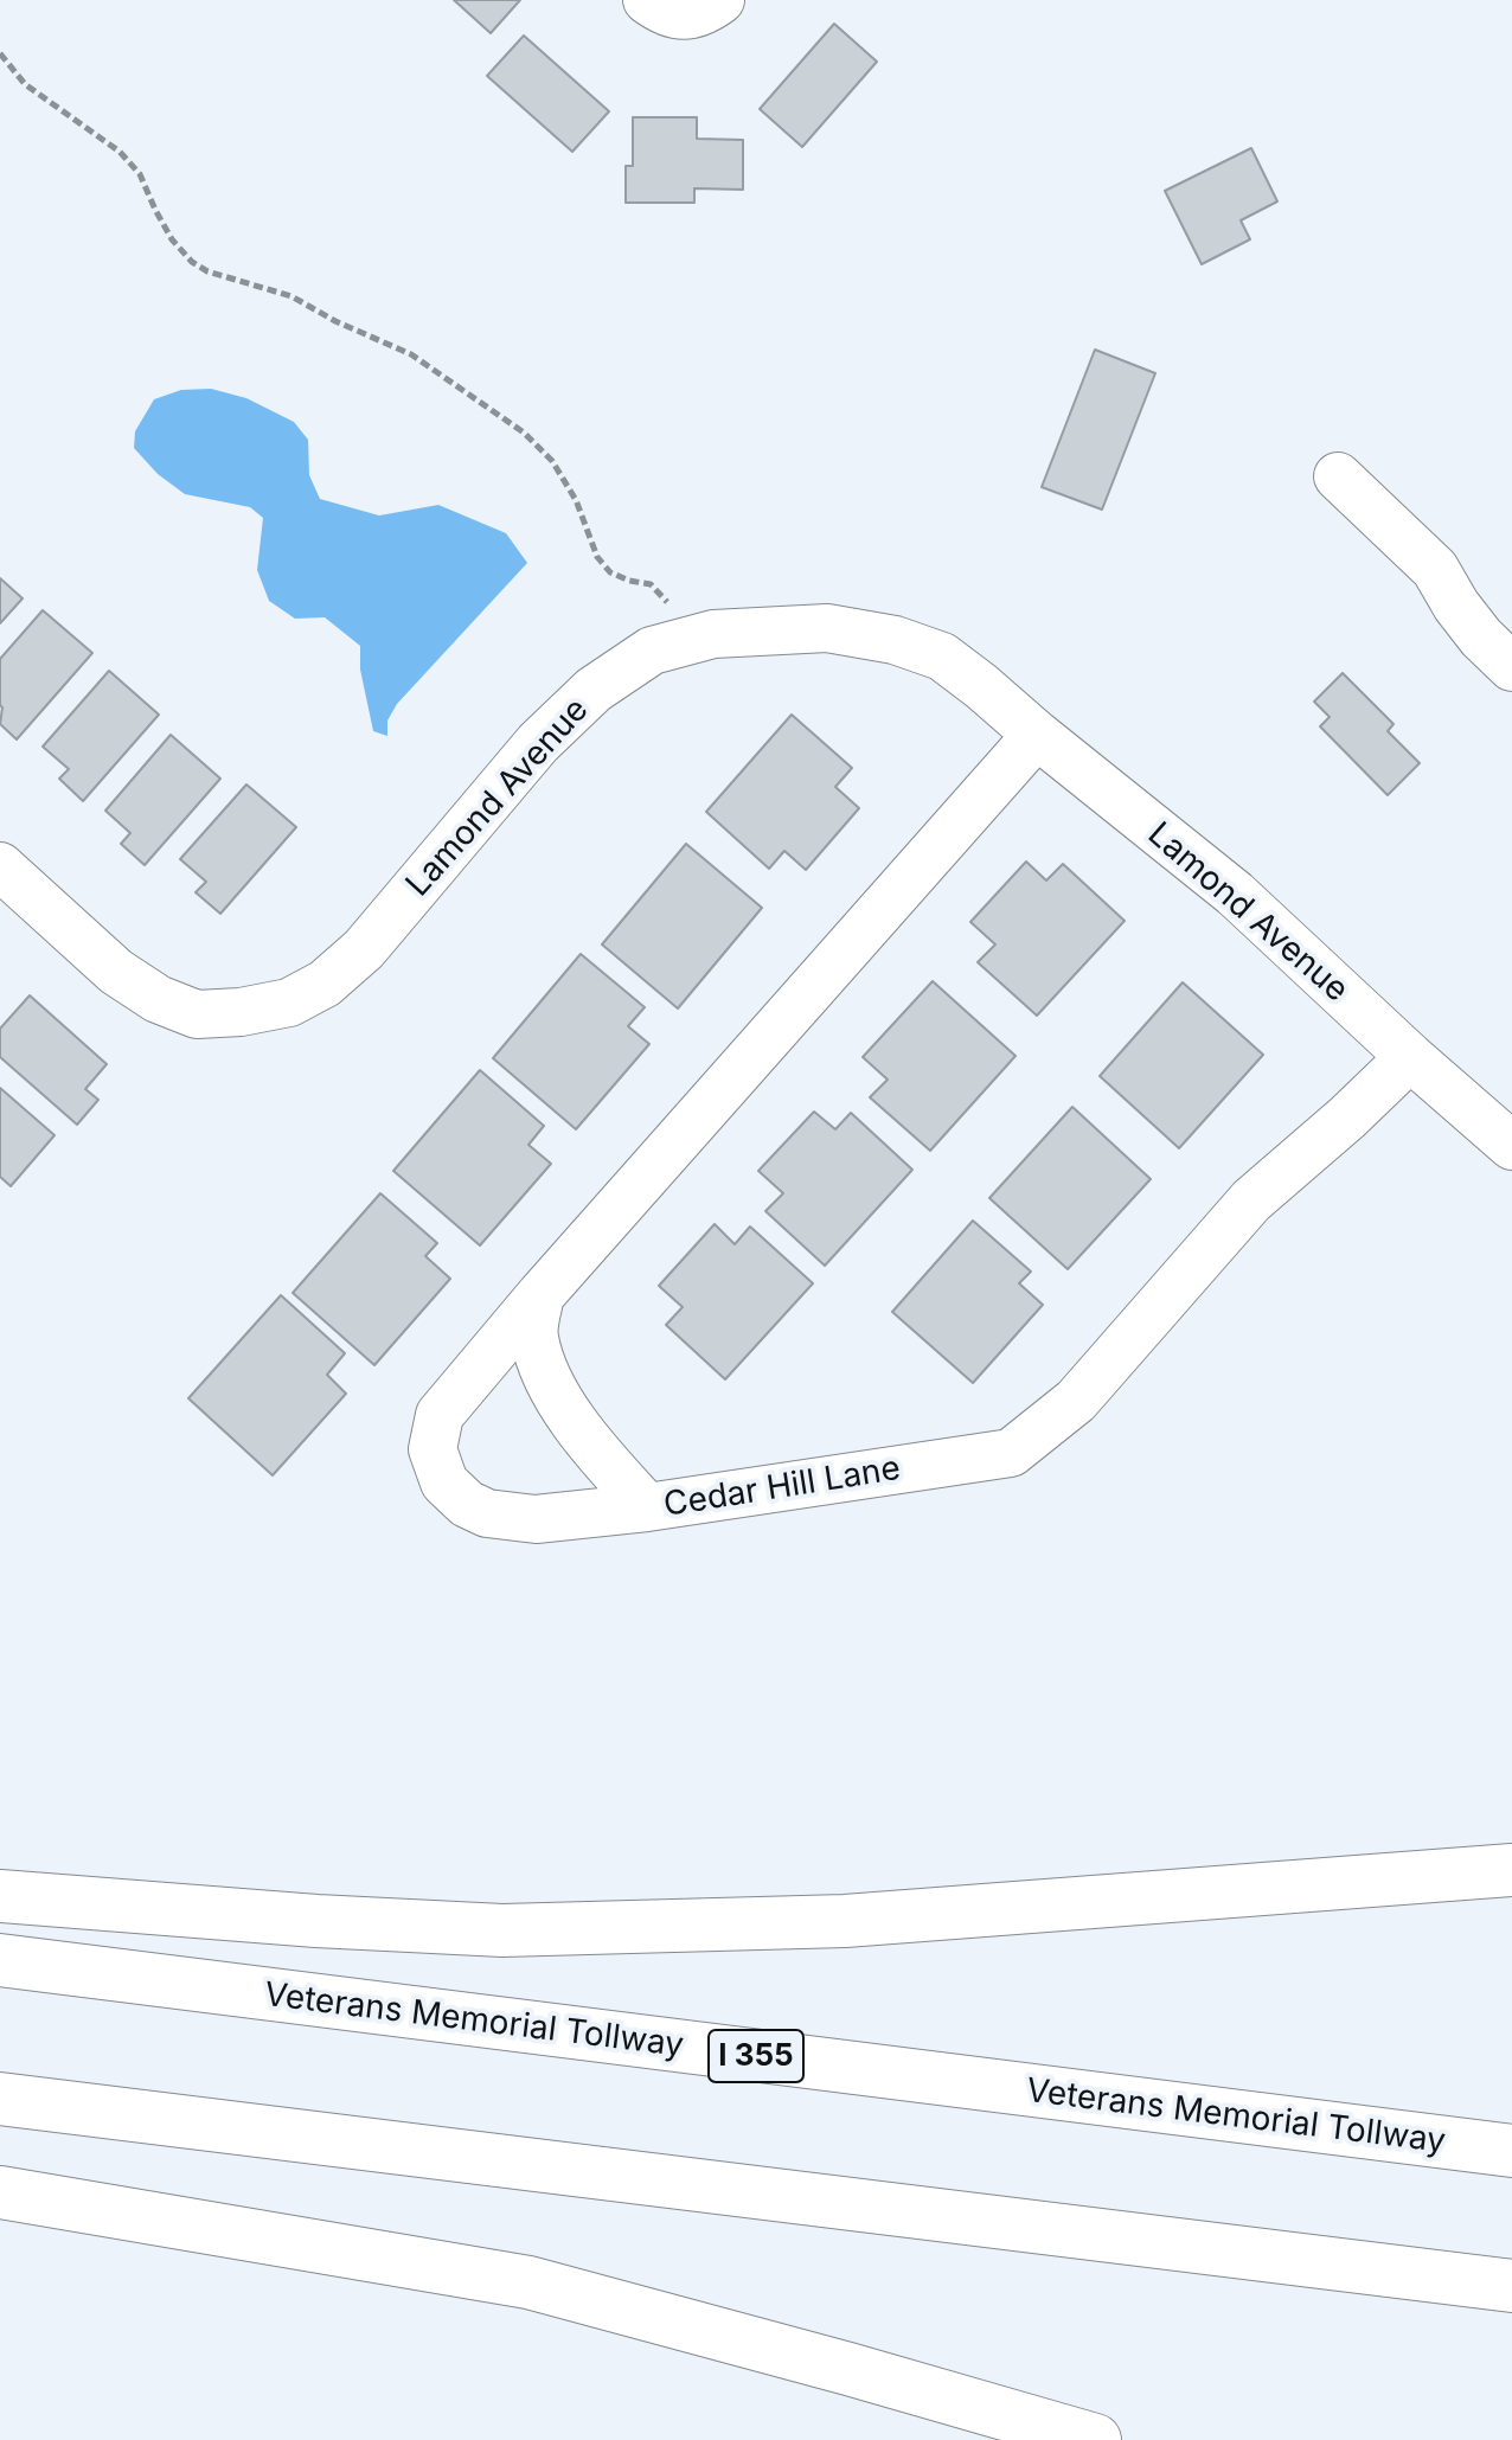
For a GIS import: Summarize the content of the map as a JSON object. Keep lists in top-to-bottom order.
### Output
{
  "streets": {
    "highway": ["Veterans Memorial Tollway", "I 355"],
    "street": ["Lamond Avenue", "Cedar Hill Lane"]
  },
  "crossings": [
    ["Lamond Avenue", "Cedar Hill Lane"]
  ]
}
